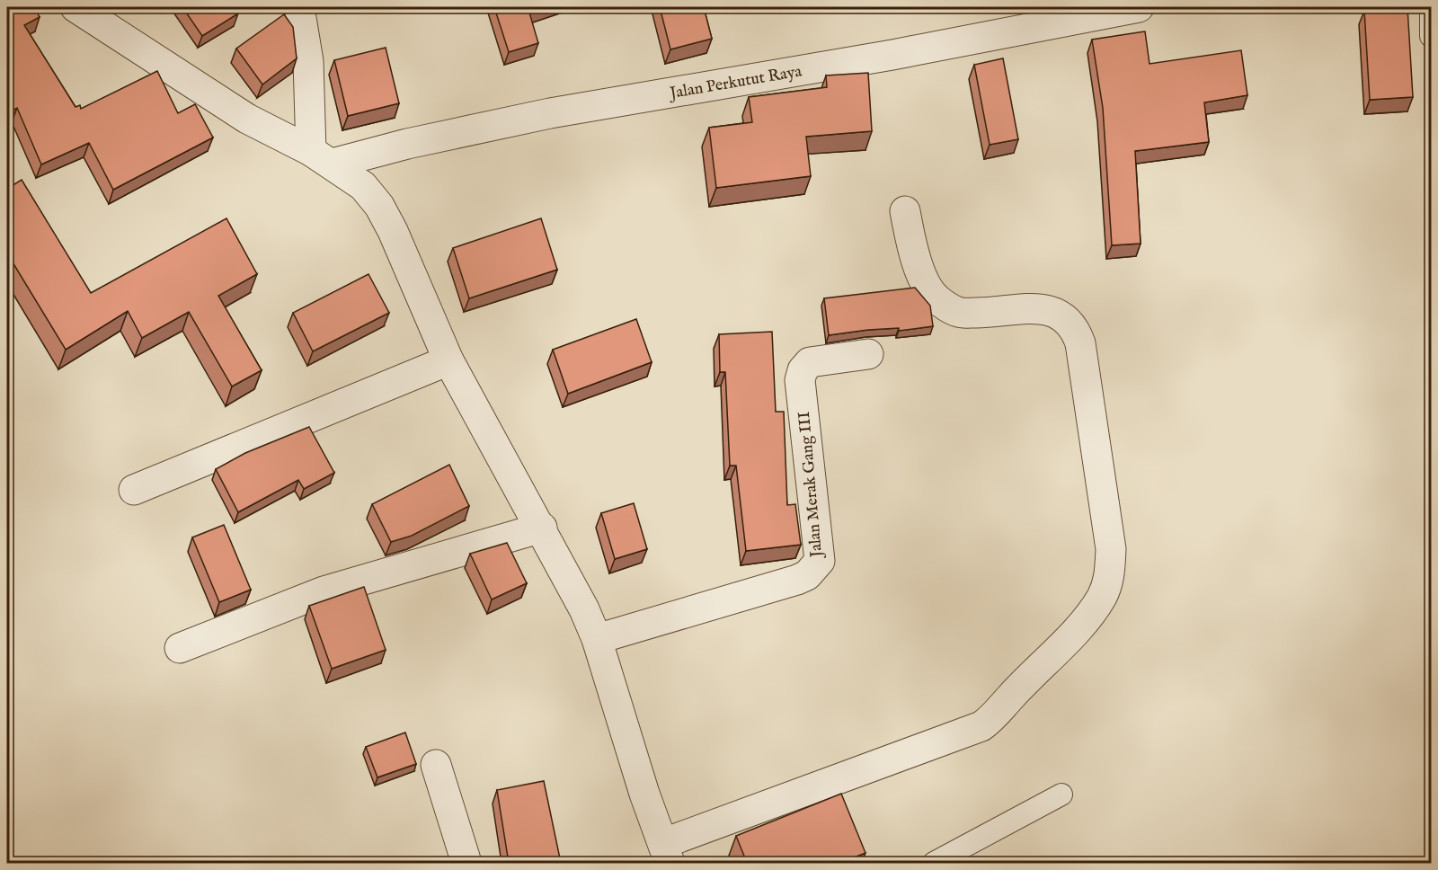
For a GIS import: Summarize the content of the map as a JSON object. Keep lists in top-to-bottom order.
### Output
{
  "streets": {
    "street": ["Jalan Perkutut Raya", "Jalan Merak Gang III"]
  }
}
